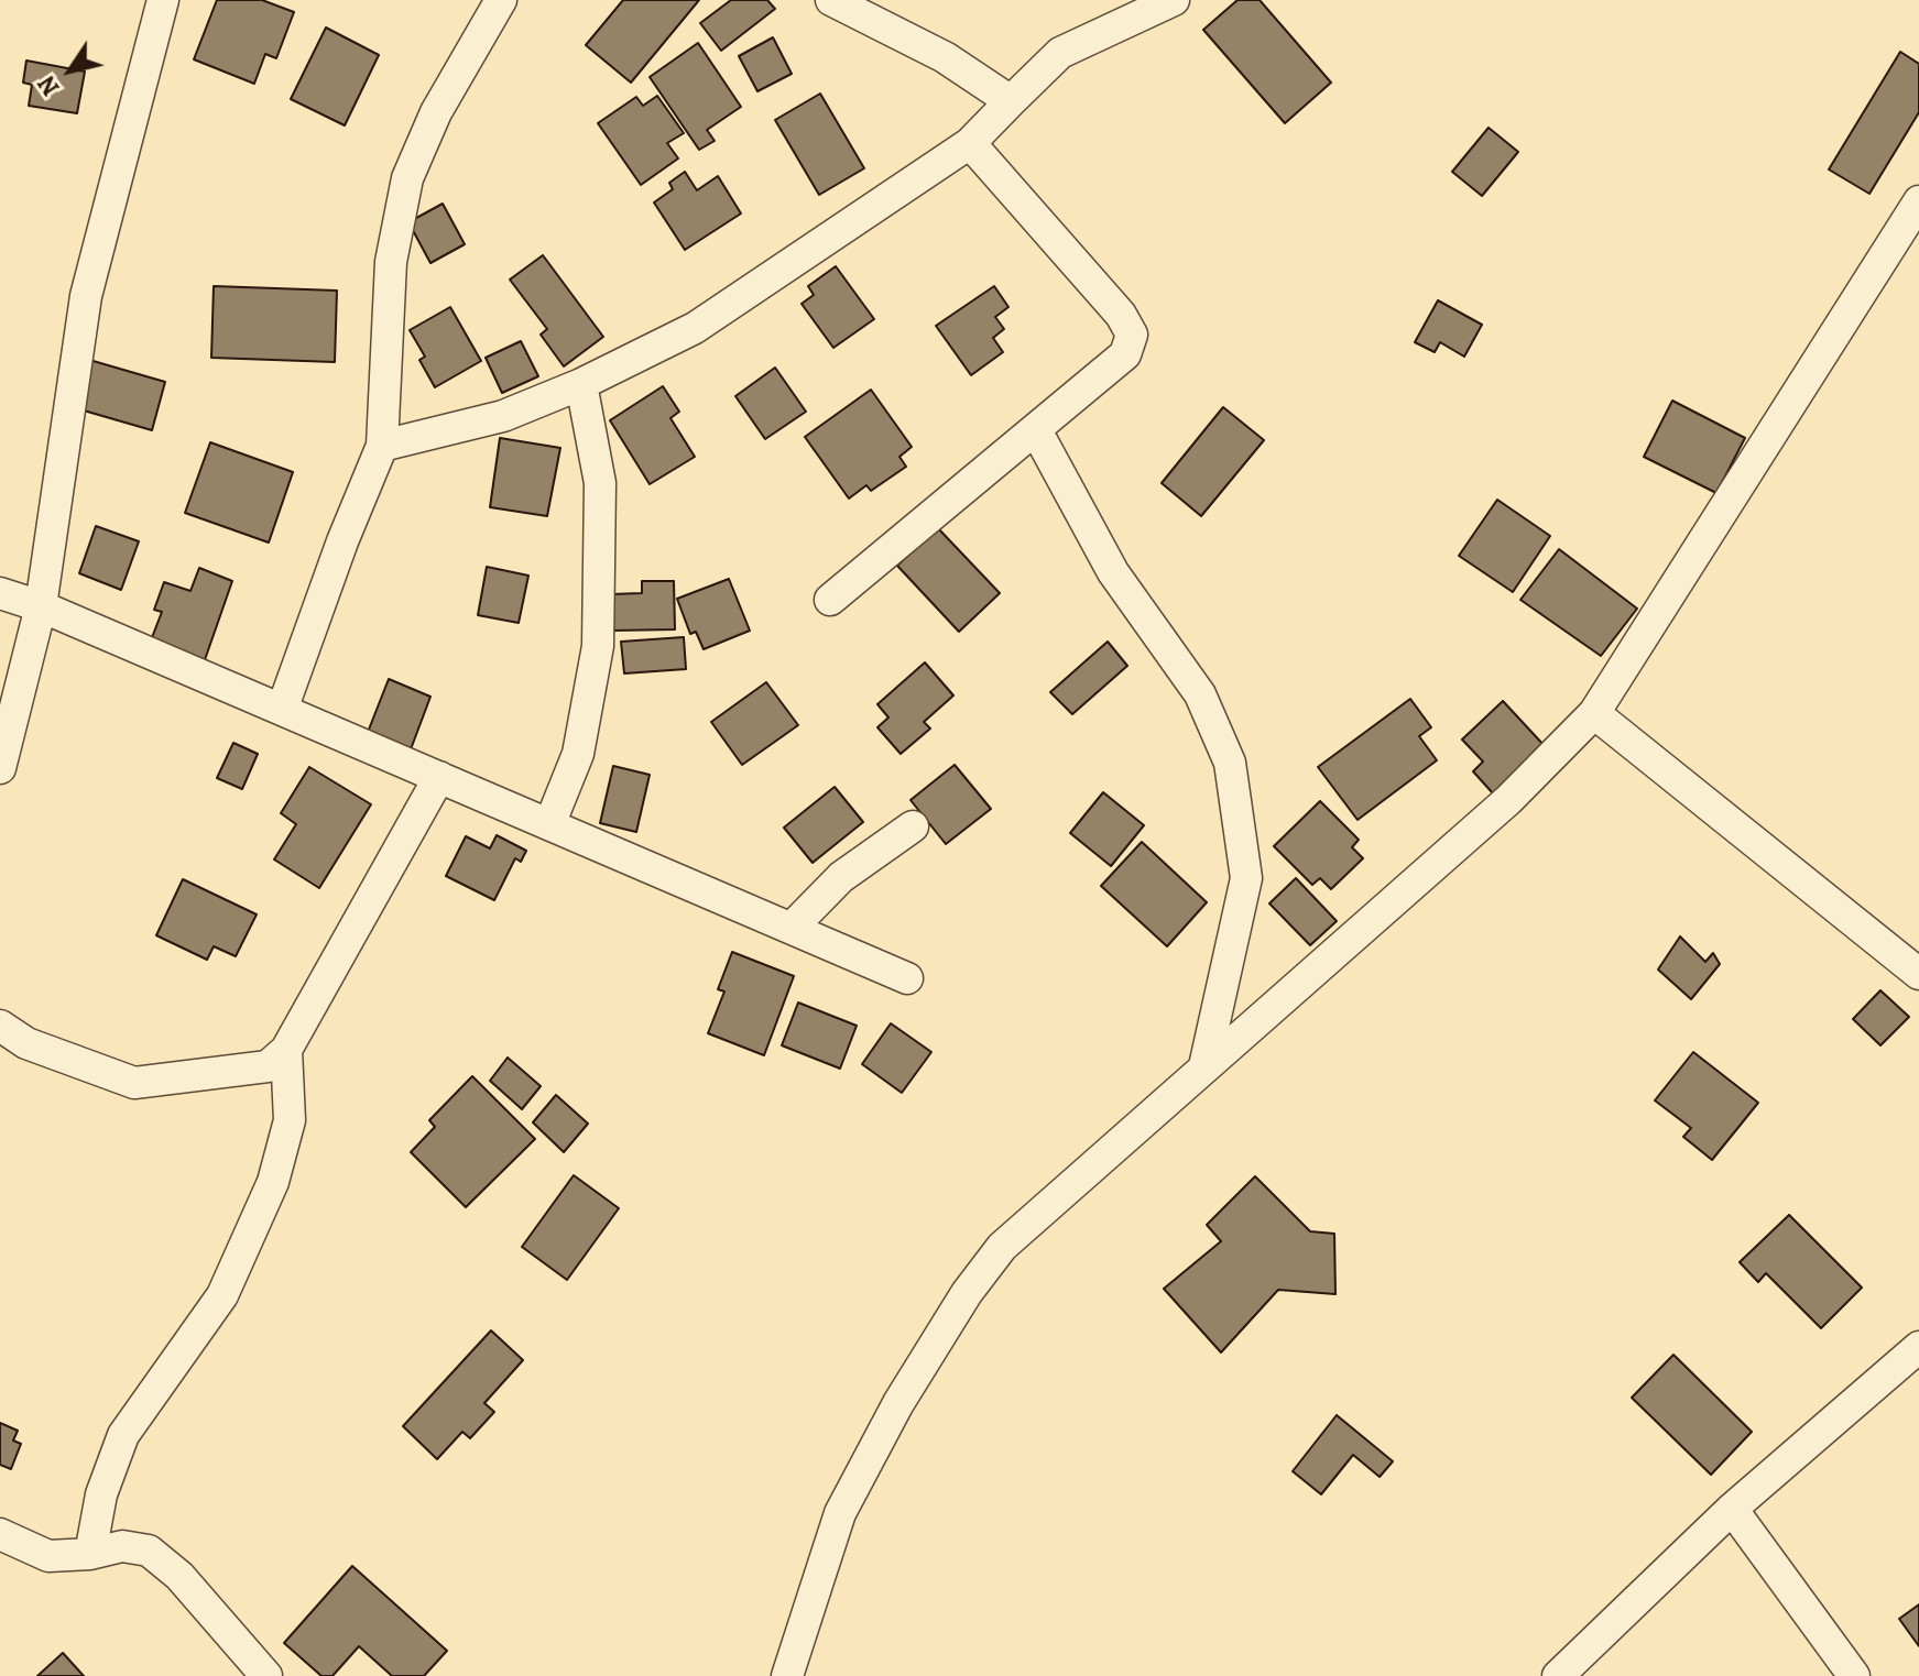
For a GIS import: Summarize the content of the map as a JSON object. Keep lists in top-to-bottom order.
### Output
{
  "north": "bottom left"
}
